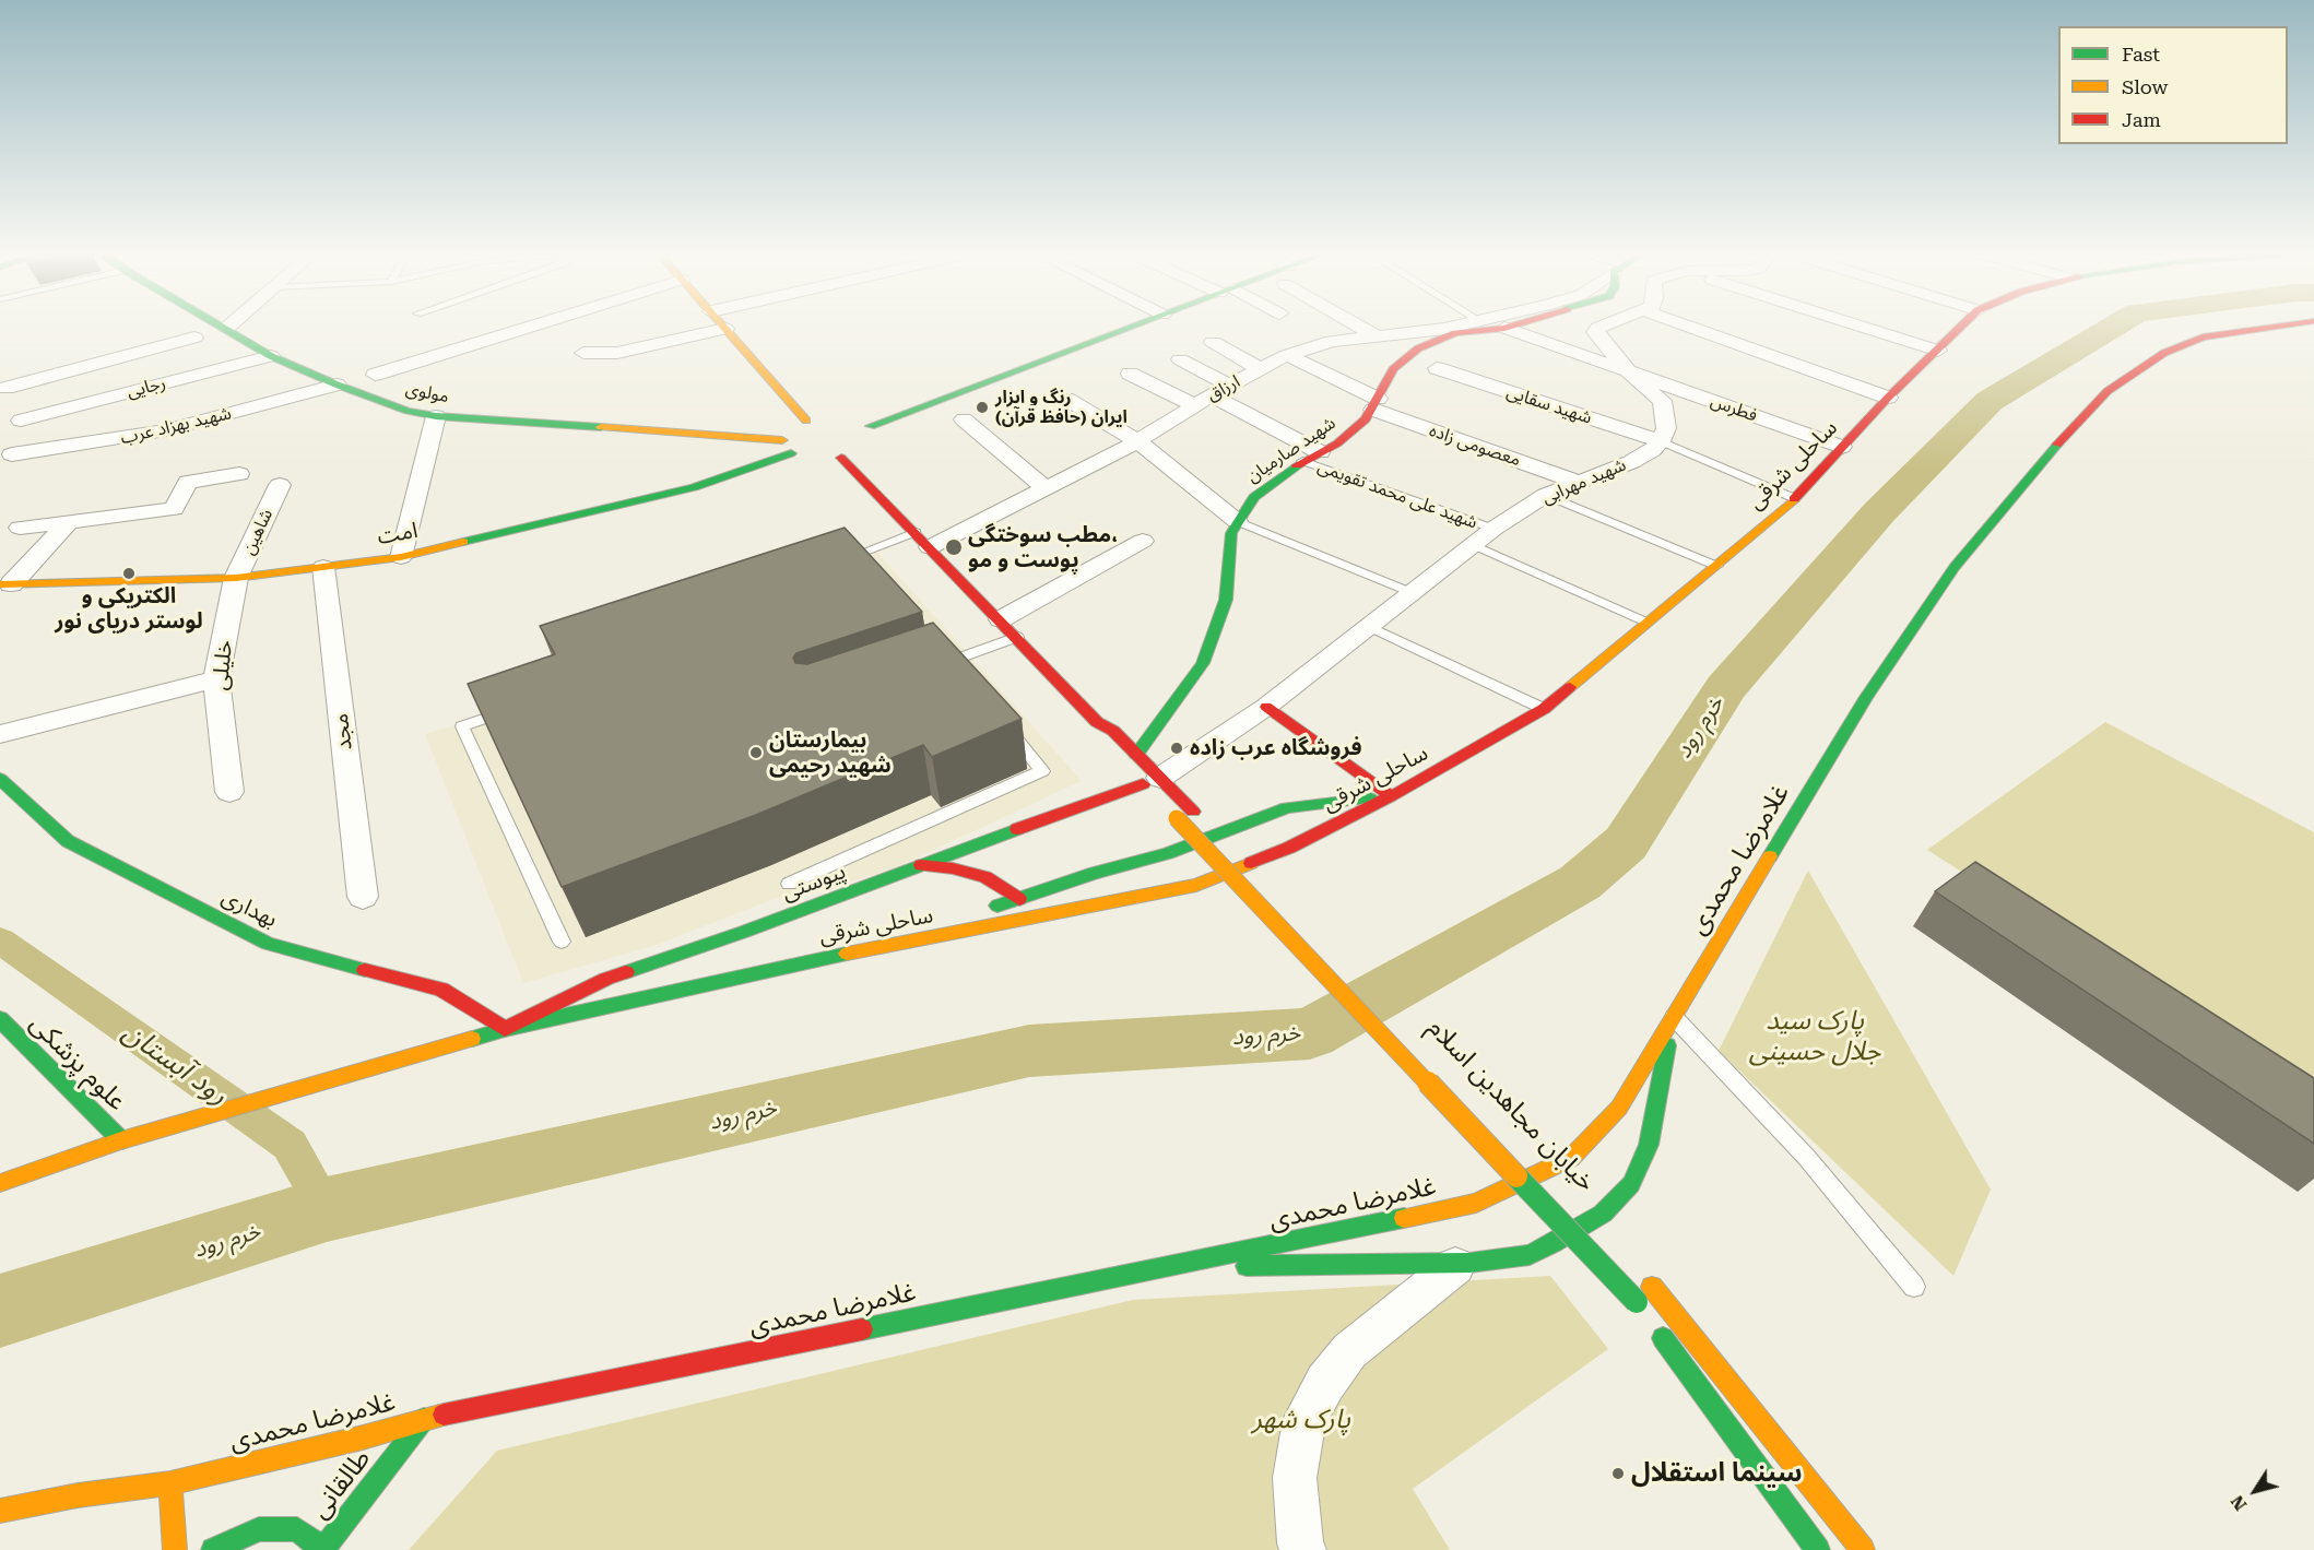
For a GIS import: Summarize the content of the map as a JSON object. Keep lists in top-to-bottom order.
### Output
{
  "streets": {
    "main road": [
      "مولوی",
      "شهید صارمیان",
      "ساحلی شرقی",
      "امت",
      "غلامرضا محمدی",
      "پیوستی",
      "بهداری",
      "علوم پزشکی",
      "خیابان مجاهدین اسلام",
      "طالقانی"
    ],
    "street": [
      "رجایی",
      "ارزاق",
      "شهید سقایی",
      "فطرس",
      "شهید بهزاد عرب",
      "معصومی زاده",
      "شهید مهرابی",
      "شاهین",
      "خلیلی",
      "مجد"
    ],
    "lane": ["شهید علی محمد تقویمی"]
  },
  "crossings": [
    ["رجایی", "مولوی"],
    ["ارزاق", "معصومی زاده"],
    ["مولوی", "شهید بهزاد عرب"],
    ["مولوی", "امت"],
    ["شهید سقایی", "شهید مهرابی"],
    ["فطرس", "شهید صارمیان"],
    ["فطرس", "ساحلی شرقی"],
    ["معصومی زاده", "شهید صارمیان"],
    ["معصومی زاده", "شهید مهرابی"],
    ["شهید صارمیان", "شهید علی محمد تقویمی"],
    ["ساحلی شرقی", "پیوستی"],
    ["ساحلی شرقی", "بهداری"],
    ["ساحلی شرقی", "علوم پزشکی"],
    ["شهید مهرابی", "شهید علی محمد تقویمی"],
    ["شهید مهرابی", "پیوستی"],
    ["شاهین", "امت"],
    ["شاهین", "خلیلی"],
    ["امت", "خلیلی"],
    ["امت", "مجد"],
    ["غلامرضا محمدی", "طالقانی"],
    ["پیوستی", "بهداری"]
  ],
  "water": ["خرم رود", "رود آبستان"],
  "parks": ["پارک سید جلال حسینی", "پارک شهر"],
  "places": [
    "رنگ و ابزار ایران (حافظ قرآن)",
    "مطب سوختگی، پوست و مو",
    "الکتریکی و لوستر دریای نور",
    "فروشگاه عرب زاده",
    "بیمارستان شهید رحیمی",
    "سینما استقلال"
  ],
  "legend": ["Fast", "Slow", "Jam"],
  "north": "bottom left"
}
